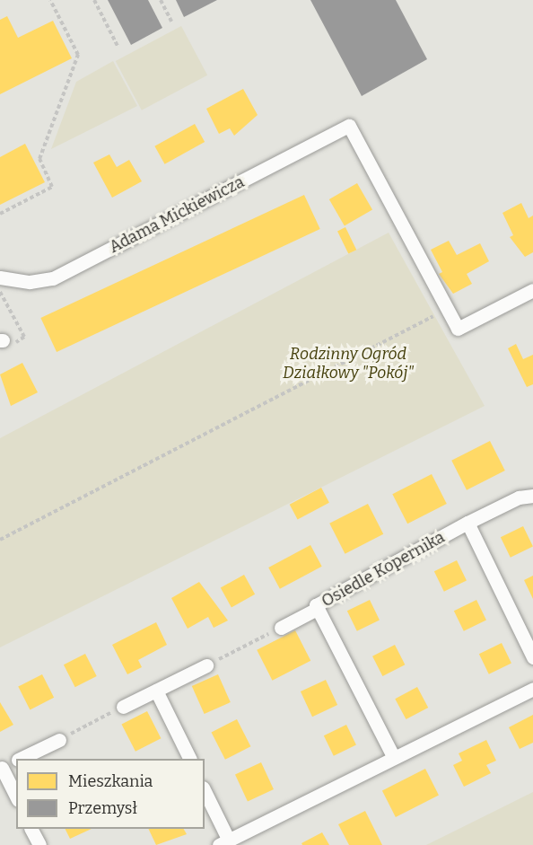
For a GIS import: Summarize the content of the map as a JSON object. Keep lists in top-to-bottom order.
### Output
{
  "streets": {
    "street": ["Adama Mickiewicza", "Osiedle Kopernika"]
  },
  "parks": ["Rodzinny Ogród Działkowy \"Pokój\""],
  "legend": ["Mieszkania", "Przemysł"]
}
